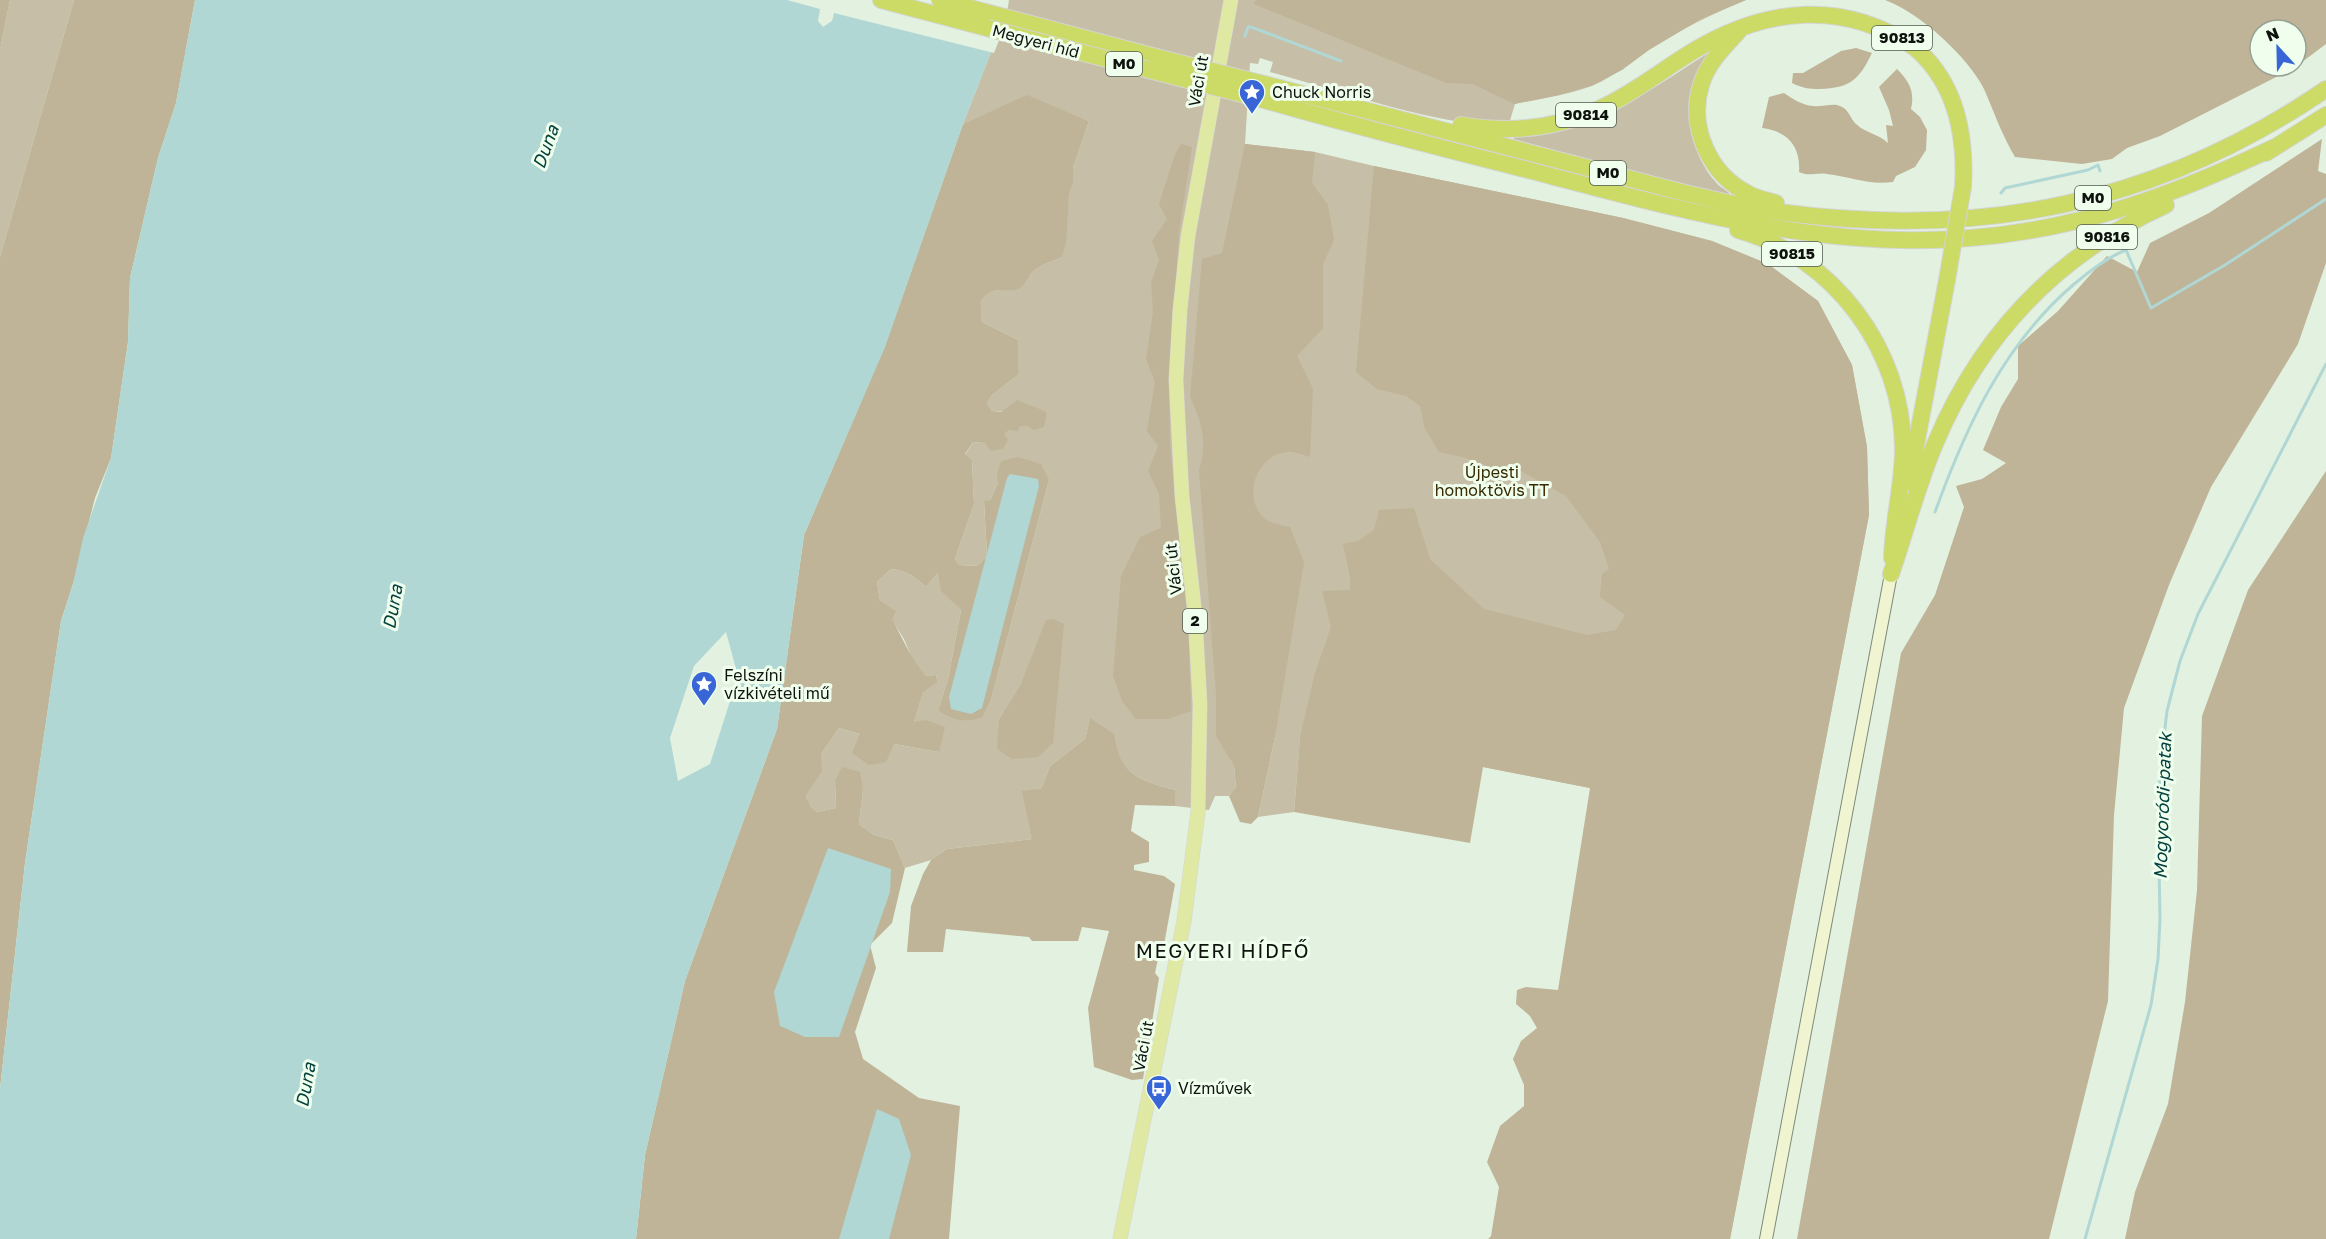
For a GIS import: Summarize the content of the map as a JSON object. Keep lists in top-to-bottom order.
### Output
{
  "streets": {
    "highway": [
      "90813",
      "Megyeri híd",
      "M0",
      "90814",
      "90816",
      "90815"
    ],
    "main road": ["Váci út", "2"]
  },
  "crossings": [
    ["90813", "M0"],
    ["90813", "90814"],
    ["90813", "90816"],
    ["90813", "90815"],
    ["Megyeri híd", "M0"],
    ["M0", "90814"],
    ["M0", "90816"],
    ["M0", "90815"],
    ["90816", "90815"]
  ],
  "districts": ["MEGYERI HÍDFŐ"],
  "water": ["Duna", "Mogyoródi-patak"],
  "parks": ["Újpesti homoktövis TT"],
  "places": {
    "place": ["Chuck Norris", "Felszíni vízkivételi mű"],
    "bus stop": ["Vízművek"]
  },
  "north": "top"
}
